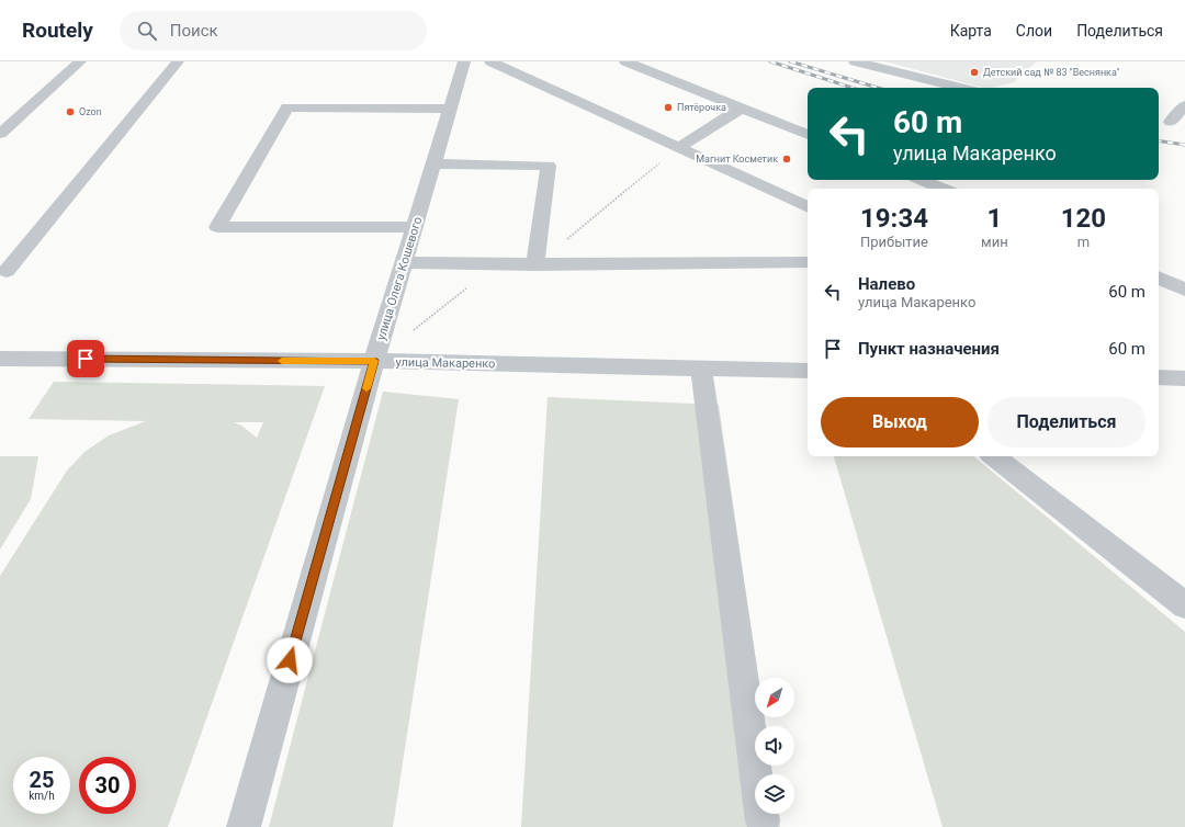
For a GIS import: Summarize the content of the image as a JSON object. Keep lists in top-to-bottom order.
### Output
{
  "streets": {
    "street": ["улица Олега Кошевого", "улица Макаренко"]
  },
  "crossings": [
    ["улица Олега Кошевого", "улица Макаренко"]
  ],
  "places": [
    "Детский сад № 83 \"Веснянка\"",
    "Пятёрочка",
    "Ozon",
    "Магнит Косметик"
  ],
  "north": "bottom left",
  "page": {
    "header": "Routely",
    "search": "Поиск",
    "nav": ["Карта", "Слои", "Поделиться"],
    "turn": ["60 m", "улица Макаренко"],
    "eta": [
      "19:34",
      "Прибытие",
      "1",
      "мин",
      "120",
      "m"
    ],
    "list": [
      {
        "name": "Налево",
        "note": "улица Макаренко",
        "value": "60 m"
      },
      {
        "name": "Пункт назначения",
        "value": "60 m"
      }
    ],
    "buttons": ["Выход", "Поделиться"],
    "speed": "25 km/h",
    "limit": "30"
  }
}
